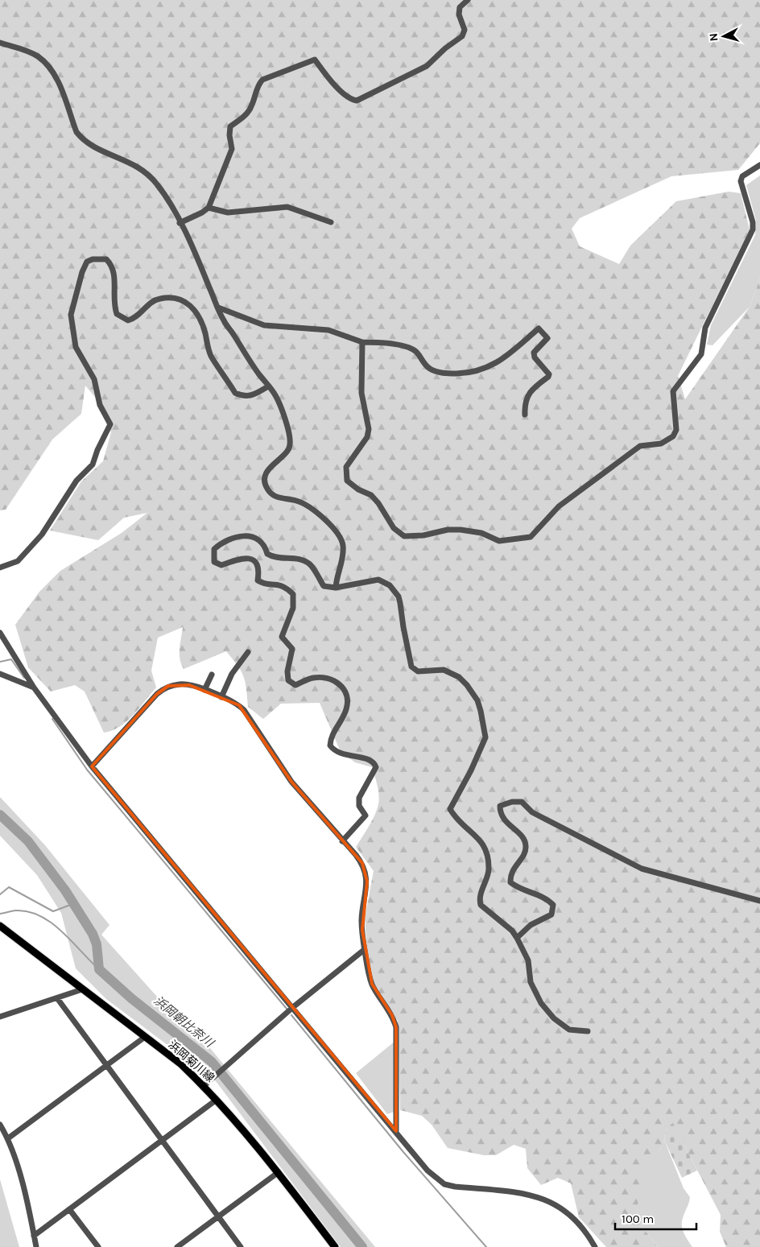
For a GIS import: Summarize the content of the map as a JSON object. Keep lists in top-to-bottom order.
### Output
{
  "streets": {
    "main road": ["浜岡菊川線"]
  },
  "water": ["浜岡朝比奈川"],
  "scale_bar": "100 m",
  "north": "left"
}
